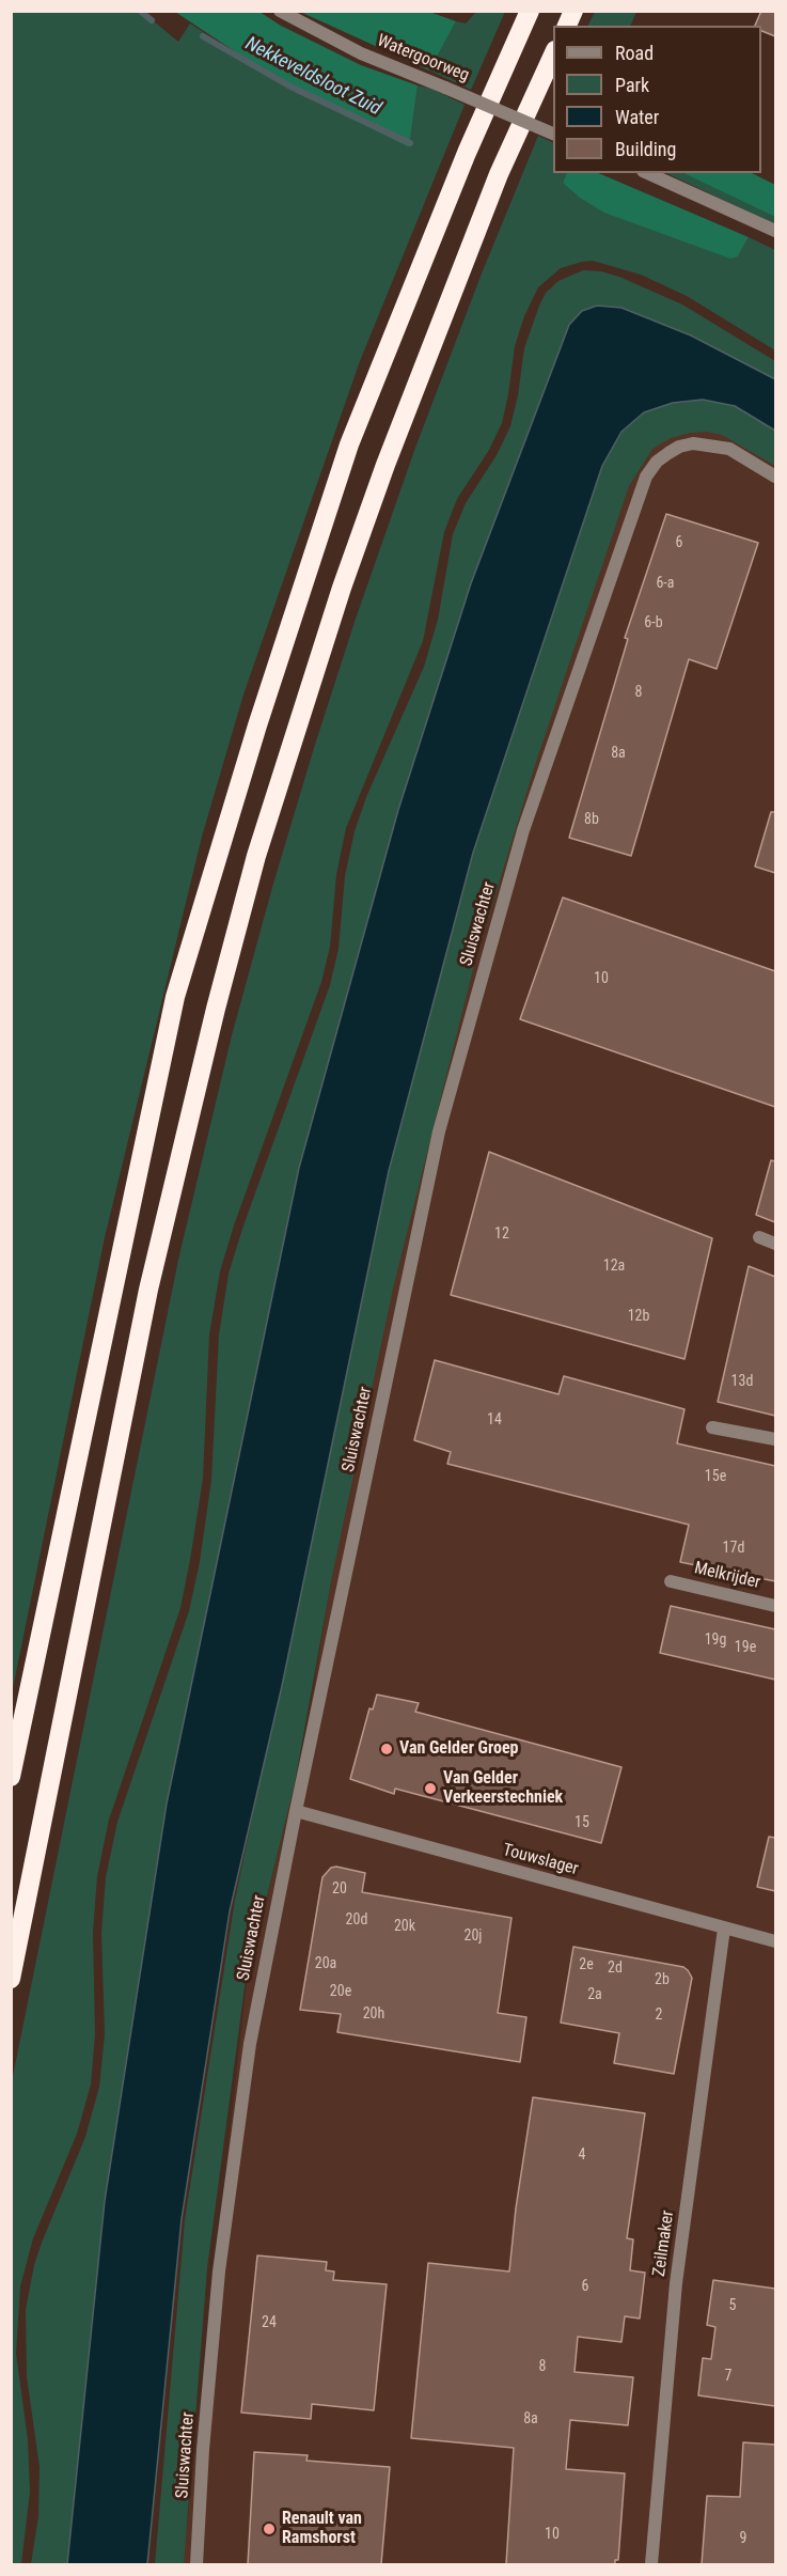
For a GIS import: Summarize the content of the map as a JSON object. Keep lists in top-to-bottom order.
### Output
{
  "streets": {
    "street": [
      "Watergoorweg",
      "Sluiswachter",
      "Melkrijder",
      "Touwslager",
      "Zeilmaker"
    ]
  },
  "crossings": [
    ["Sluiswachter", "Touwslager"],
    ["Touwslager", "Zeilmaker"]
  ],
  "water": ["Nekkeveldsloot Zuid"],
  "places": ["Van Gelder Groep", "Van Gelder Verkeerstechniek", "Renault van Ramshorst"],
  "house_numbers": [
    "6",
    "6-a",
    "6-b",
    "8",
    "8a",
    "8b",
    "10",
    "12",
    "12a",
    "12b",
    "13d",
    "14",
    "15e",
    "17d",
    "19g",
    "19e",
    "15",
    "20",
    "20d",
    "20k",
    "20j",
    "20a",
    "2e",
    "2d",
    "2b",
    "20e",
    "2a",
    "20h",
    "2",
    "4",
    "6",
    "5",
    "24",
    "8",
    "7",
    "8a",
    "10",
    "9"
  ],
  "legend": [
    "Road",
    "Park",
    "Water",
    "Building"
  ]
}
